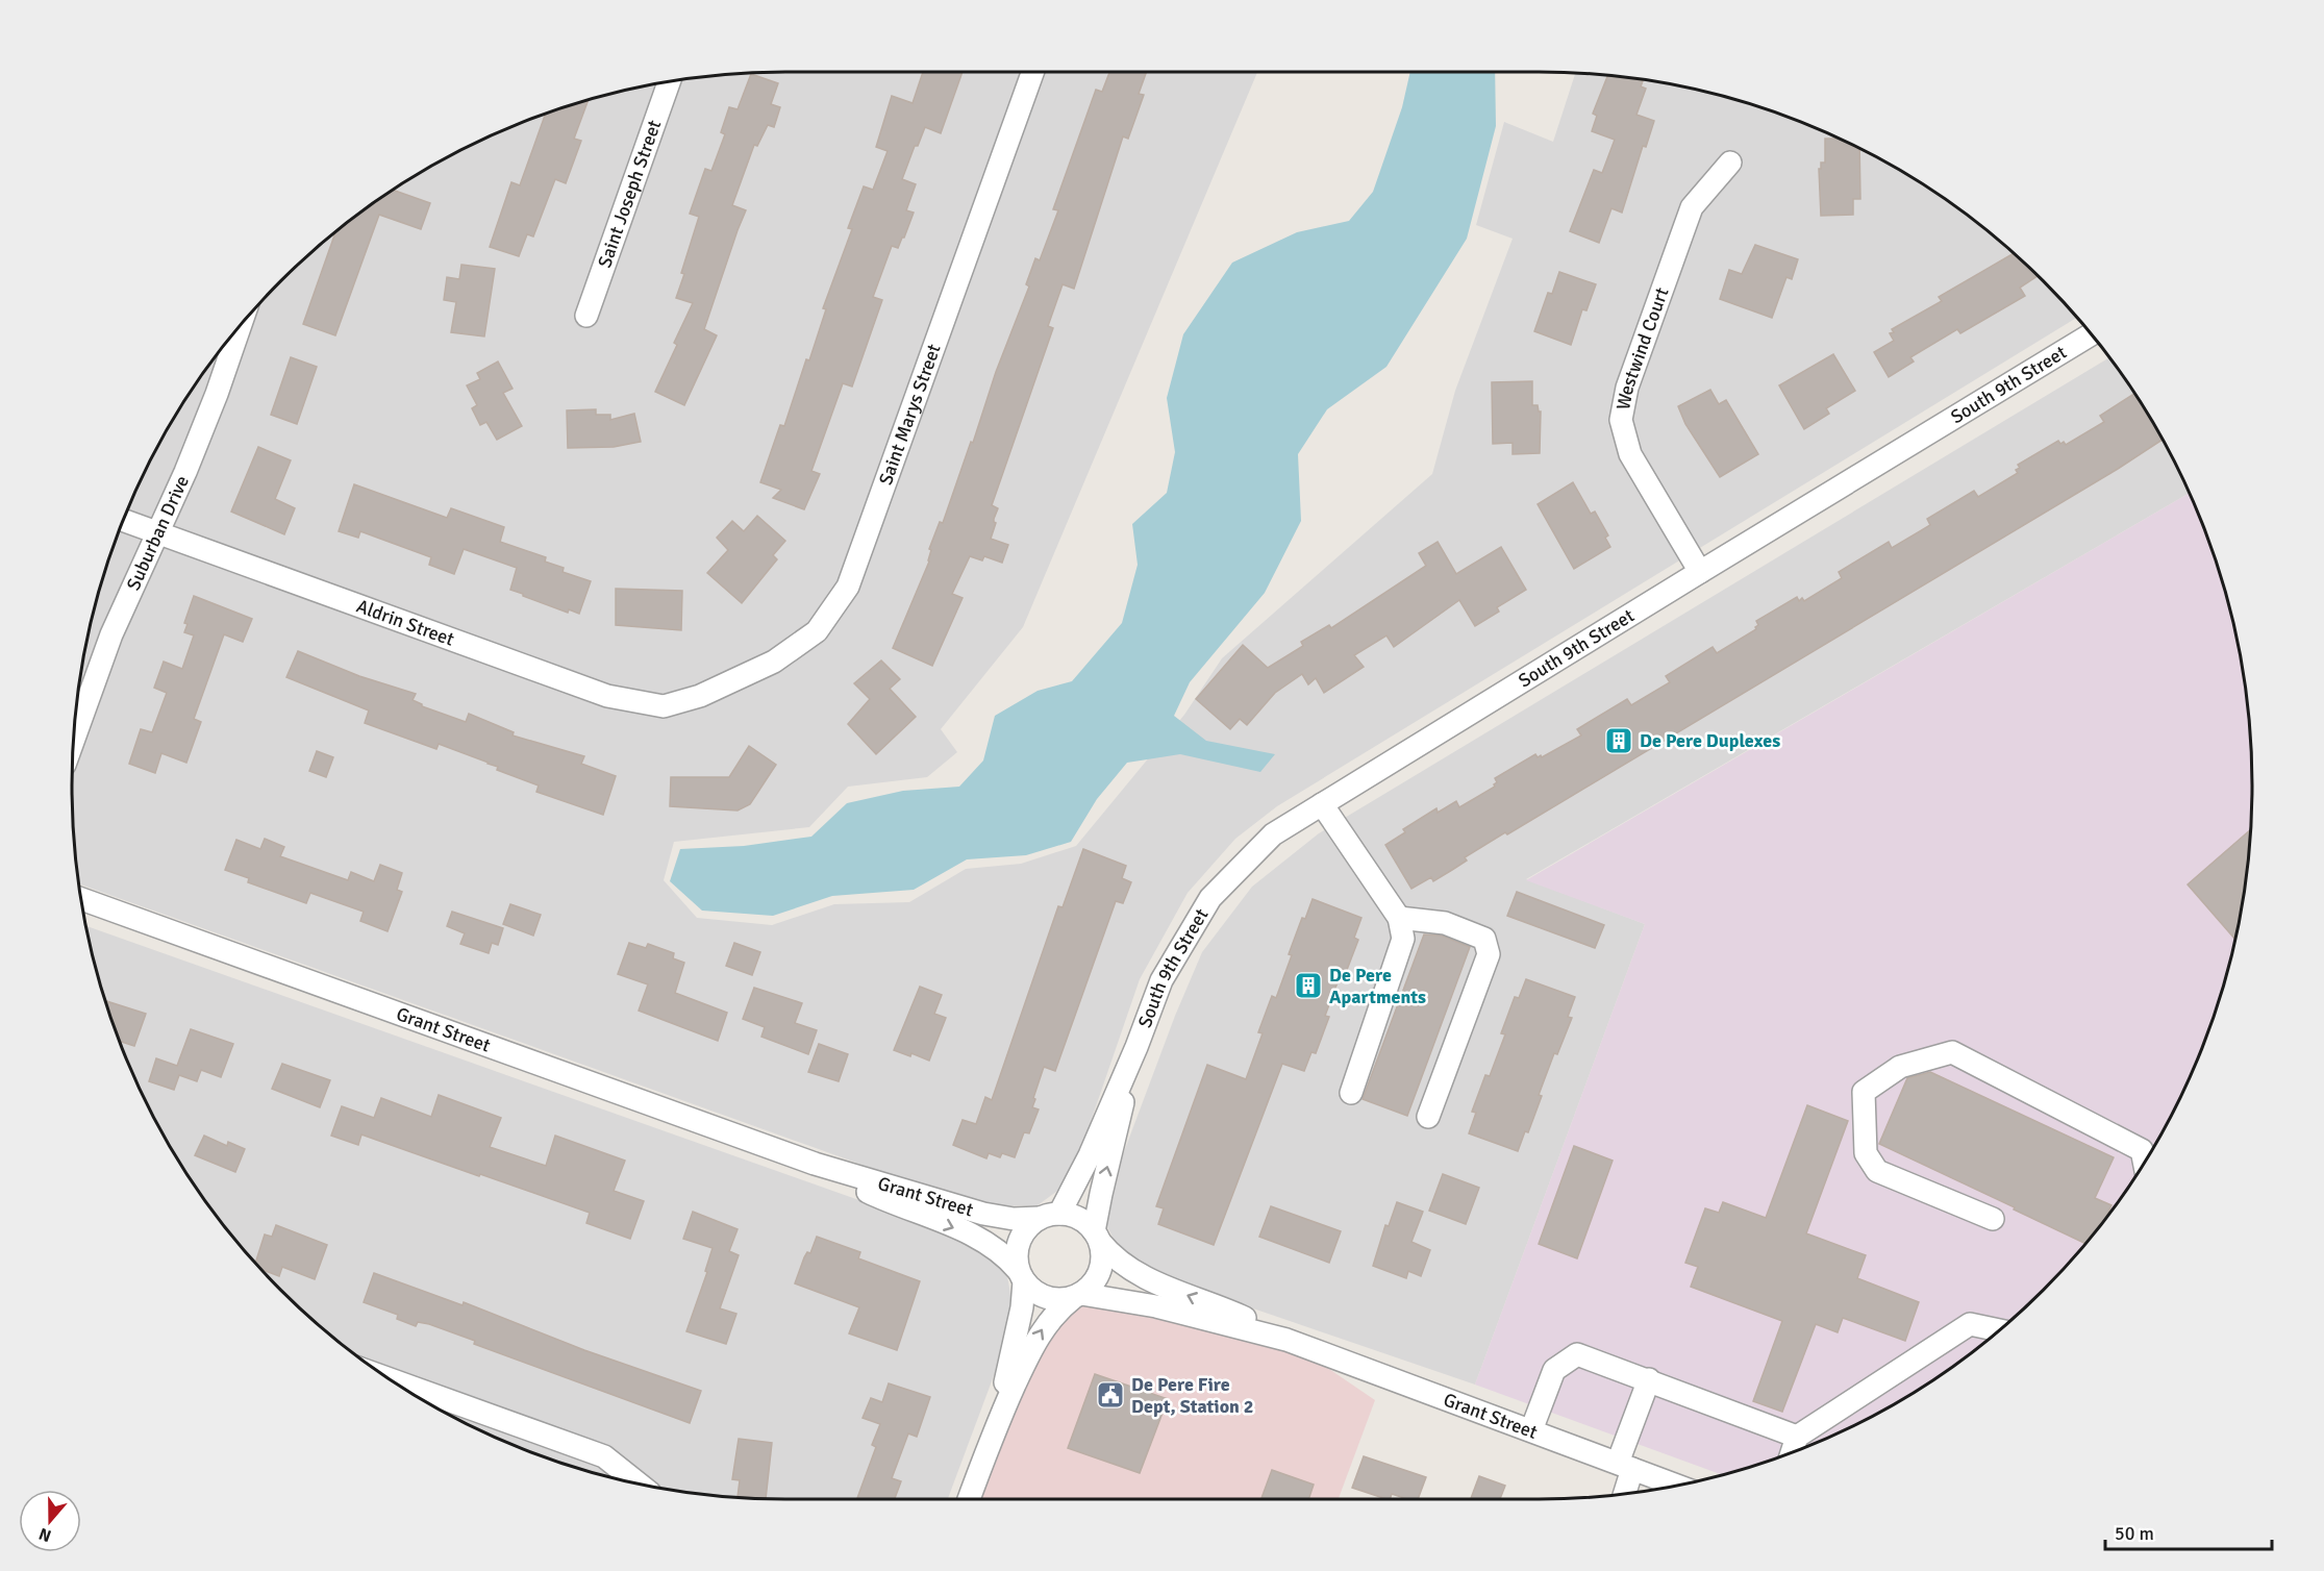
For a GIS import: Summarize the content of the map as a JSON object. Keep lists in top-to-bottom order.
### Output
{
  "streets": {
    "street": [
      "Saint Joseph Street",
      "Westwind Court",
      "South 9th Street",
      "Saint Marys Street",
      "Suburban Drive",
      "Aldrin Street",
      "Grant Street"
    ]
  },
  "crossings": [
    ["Westwind Court", "South 9th Street"],
    ["South 9th Street", "Grant Street"],
    ["Saint Marys Street", "Aldrin Street"],
    ["Suburban Drive", "Aldrin Street"]
  ],
  "places": {
    "building": ["De Pere Duplexes", "De Pere Apartments"],
    "public building": ["De Pere Fire Dept, Station 2"]
  },
  "scale_bar": "50 m",
  "north": "bottom"
}
